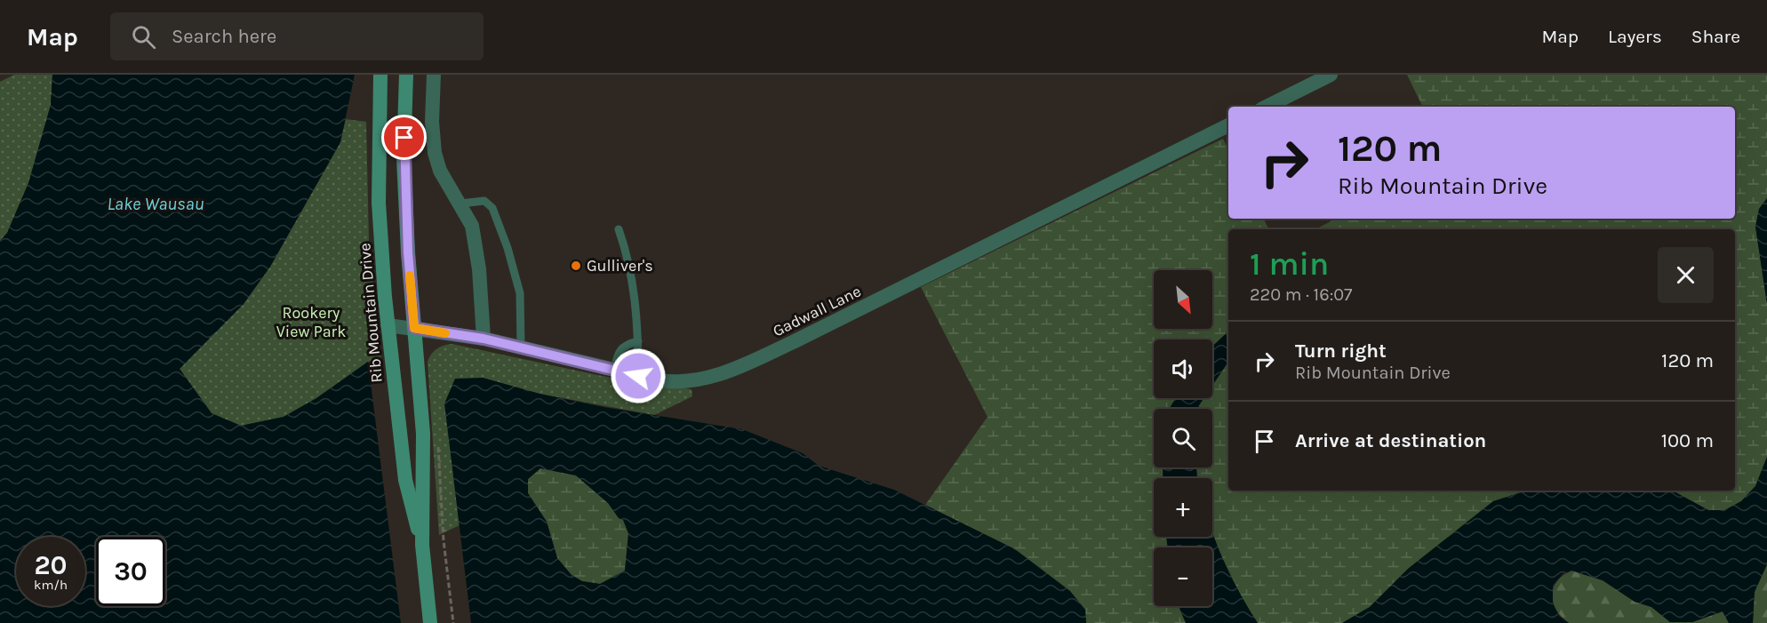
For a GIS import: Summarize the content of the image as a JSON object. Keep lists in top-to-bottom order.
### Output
{
  "streets": {
    "main road": ["Rib Mountain Drive"],
    "street": ["Gadwall Lane"]
  },
  "crossings": [
    ["Gadwall Lane", "Rib Mountain Drive"]
  ],
  "water": ["Lake Wausau"],
  "parks": ["Rookery View Park"],
  "places": ["Gulliver's"],
  "north": "bottom right",
  "page": {
    "header": "Map",
    "search": "Search here",
    "nav": ["Map", "Layers", "Share"],
    "turn": ["120 m", "Rib Mountain Drive"],
    "heading": ["1 min", "220 m · 16:07"],
    "map_buttons": ["+", "−"],
    "list": [
      {
        "name": "Turn right",
        "note": "Rib Mountain Drive",
        "value": "120 m"
      },
      {
        "name": "Arrive at destination",
        "value": "100 m"
      }
    ],
    "speed": "20 km/h",
    "limit": "30"
  }
}
